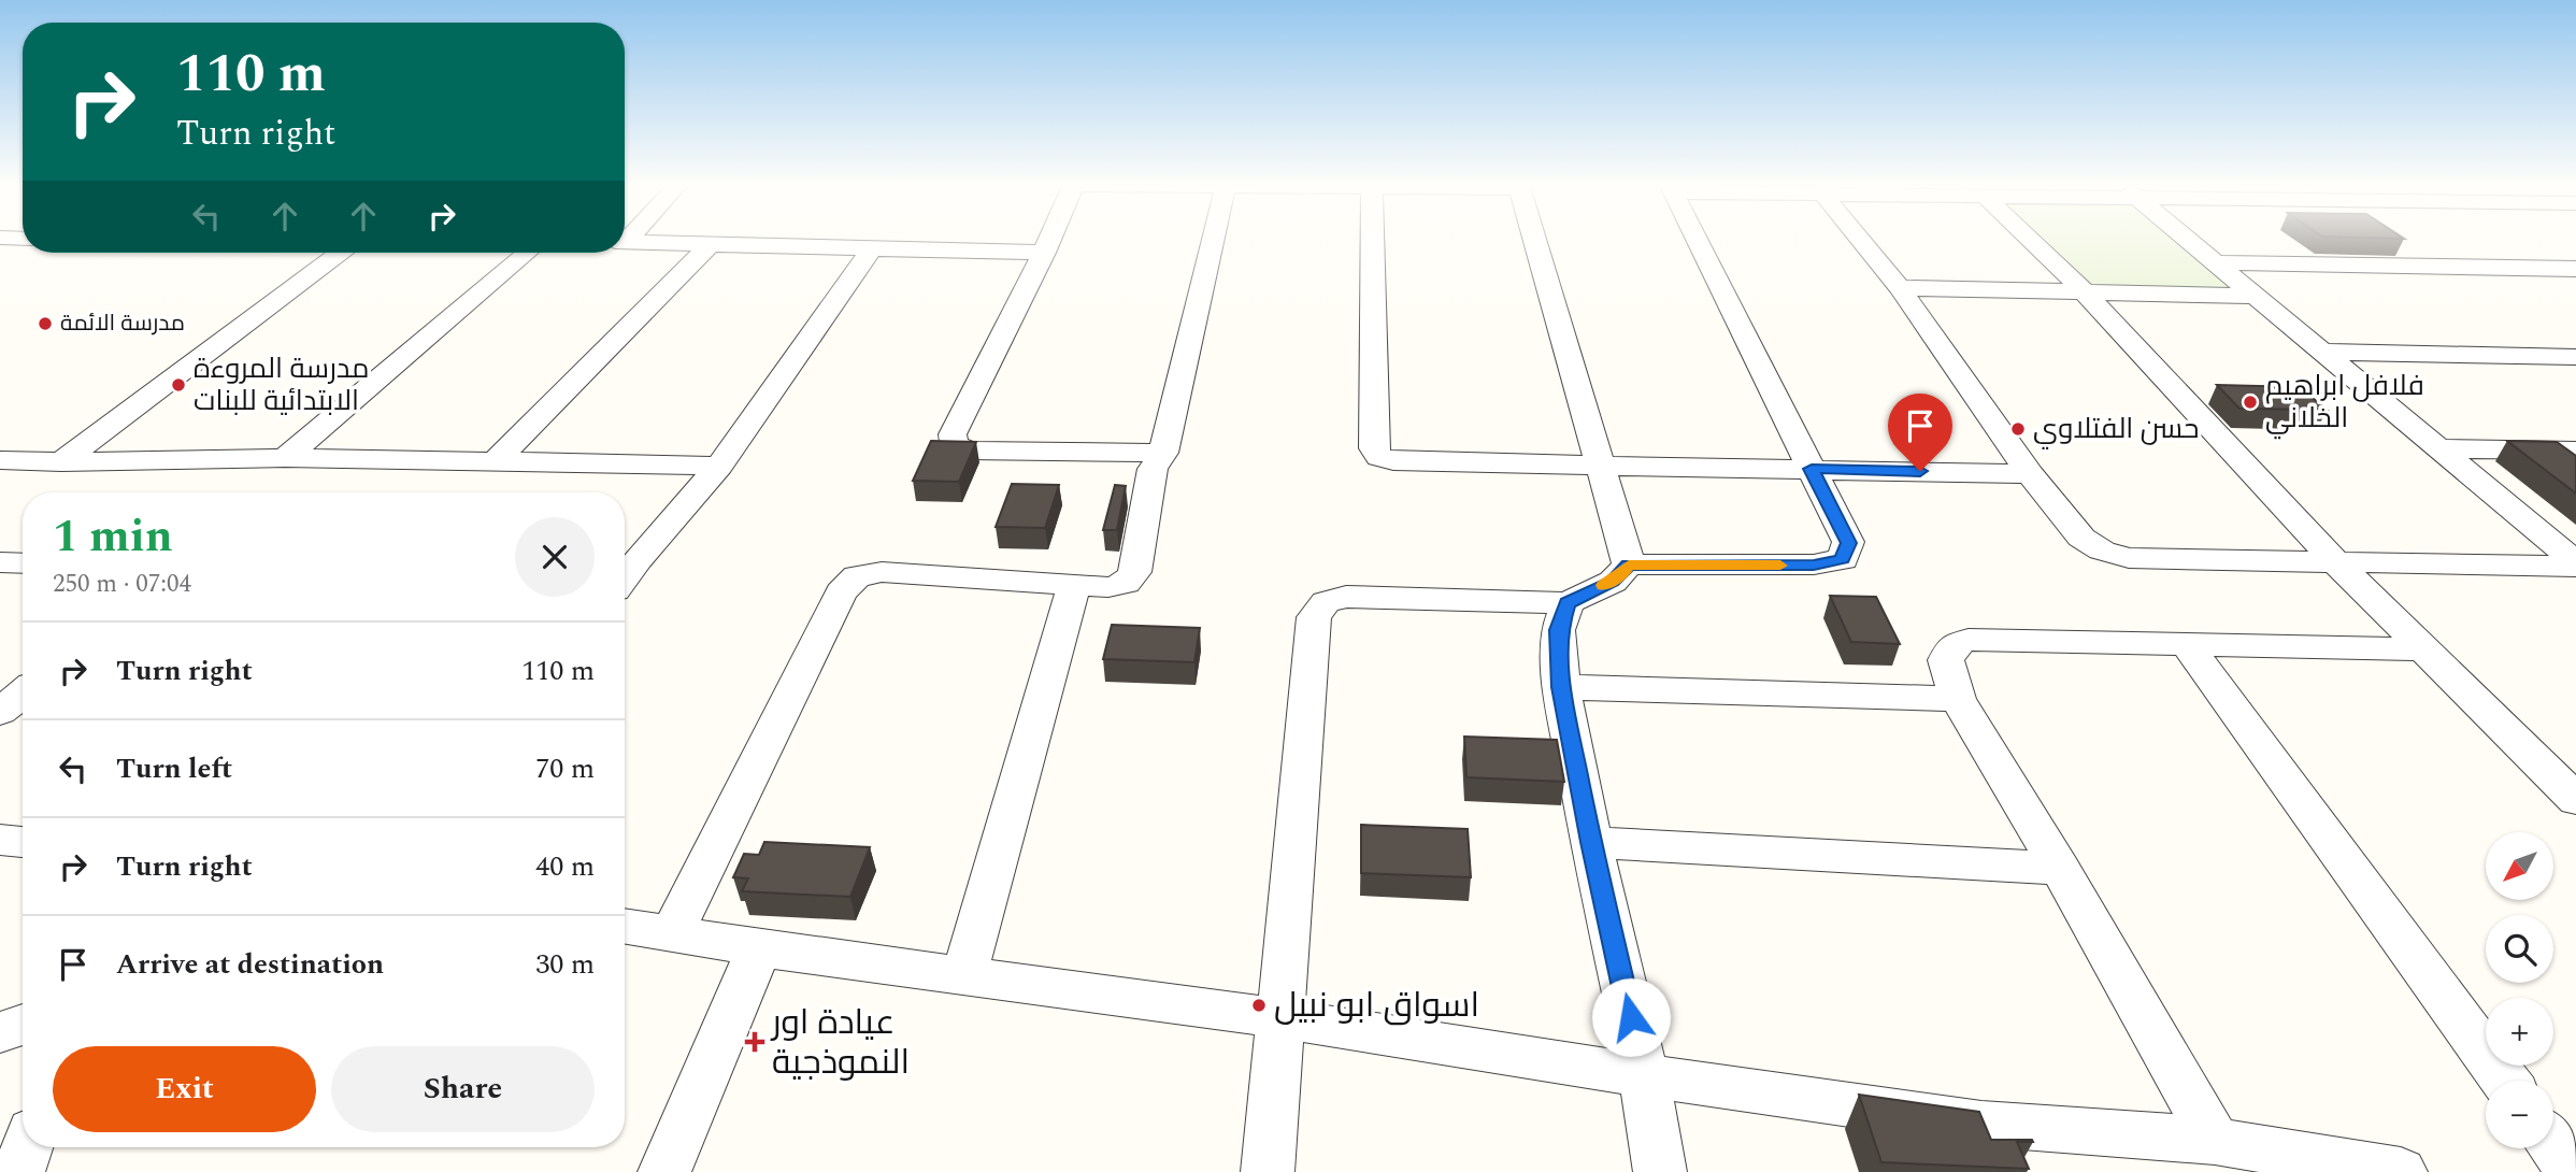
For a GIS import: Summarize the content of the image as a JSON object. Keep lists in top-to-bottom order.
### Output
{
  "places": {
    "other": [
      "مدرسة الائمة",
      "مدرسة المروءة الابتدائية للبنات",
      "فلافل ابراهيم الخلاني",
      "حسن الفتلاوي",
      "اسواق ابو نبيل"
    ],
    "health": ["عيادة اور النموذجية"]
  },
  "north": "bottom left",
  "page": {
    "turn": ["110 m", "Turn right"],
    "heading": ["1 min", "250 m · 07:04"],
    "list": [
      {
        "name": "Turn right",
        "value": "110 m"
      },
      {
        "name": "Turn left",
        "value": "70 m"
      },
      {
        "name": "Turn right",
        "value": "40 m"
      },
      {
        "name": "Arrive at destination",
        "value": "30 m"
      }
    ],
    "map_buttons": ["+", "−"],
    "buttons": ["Exit", "Share"]
  }
}
